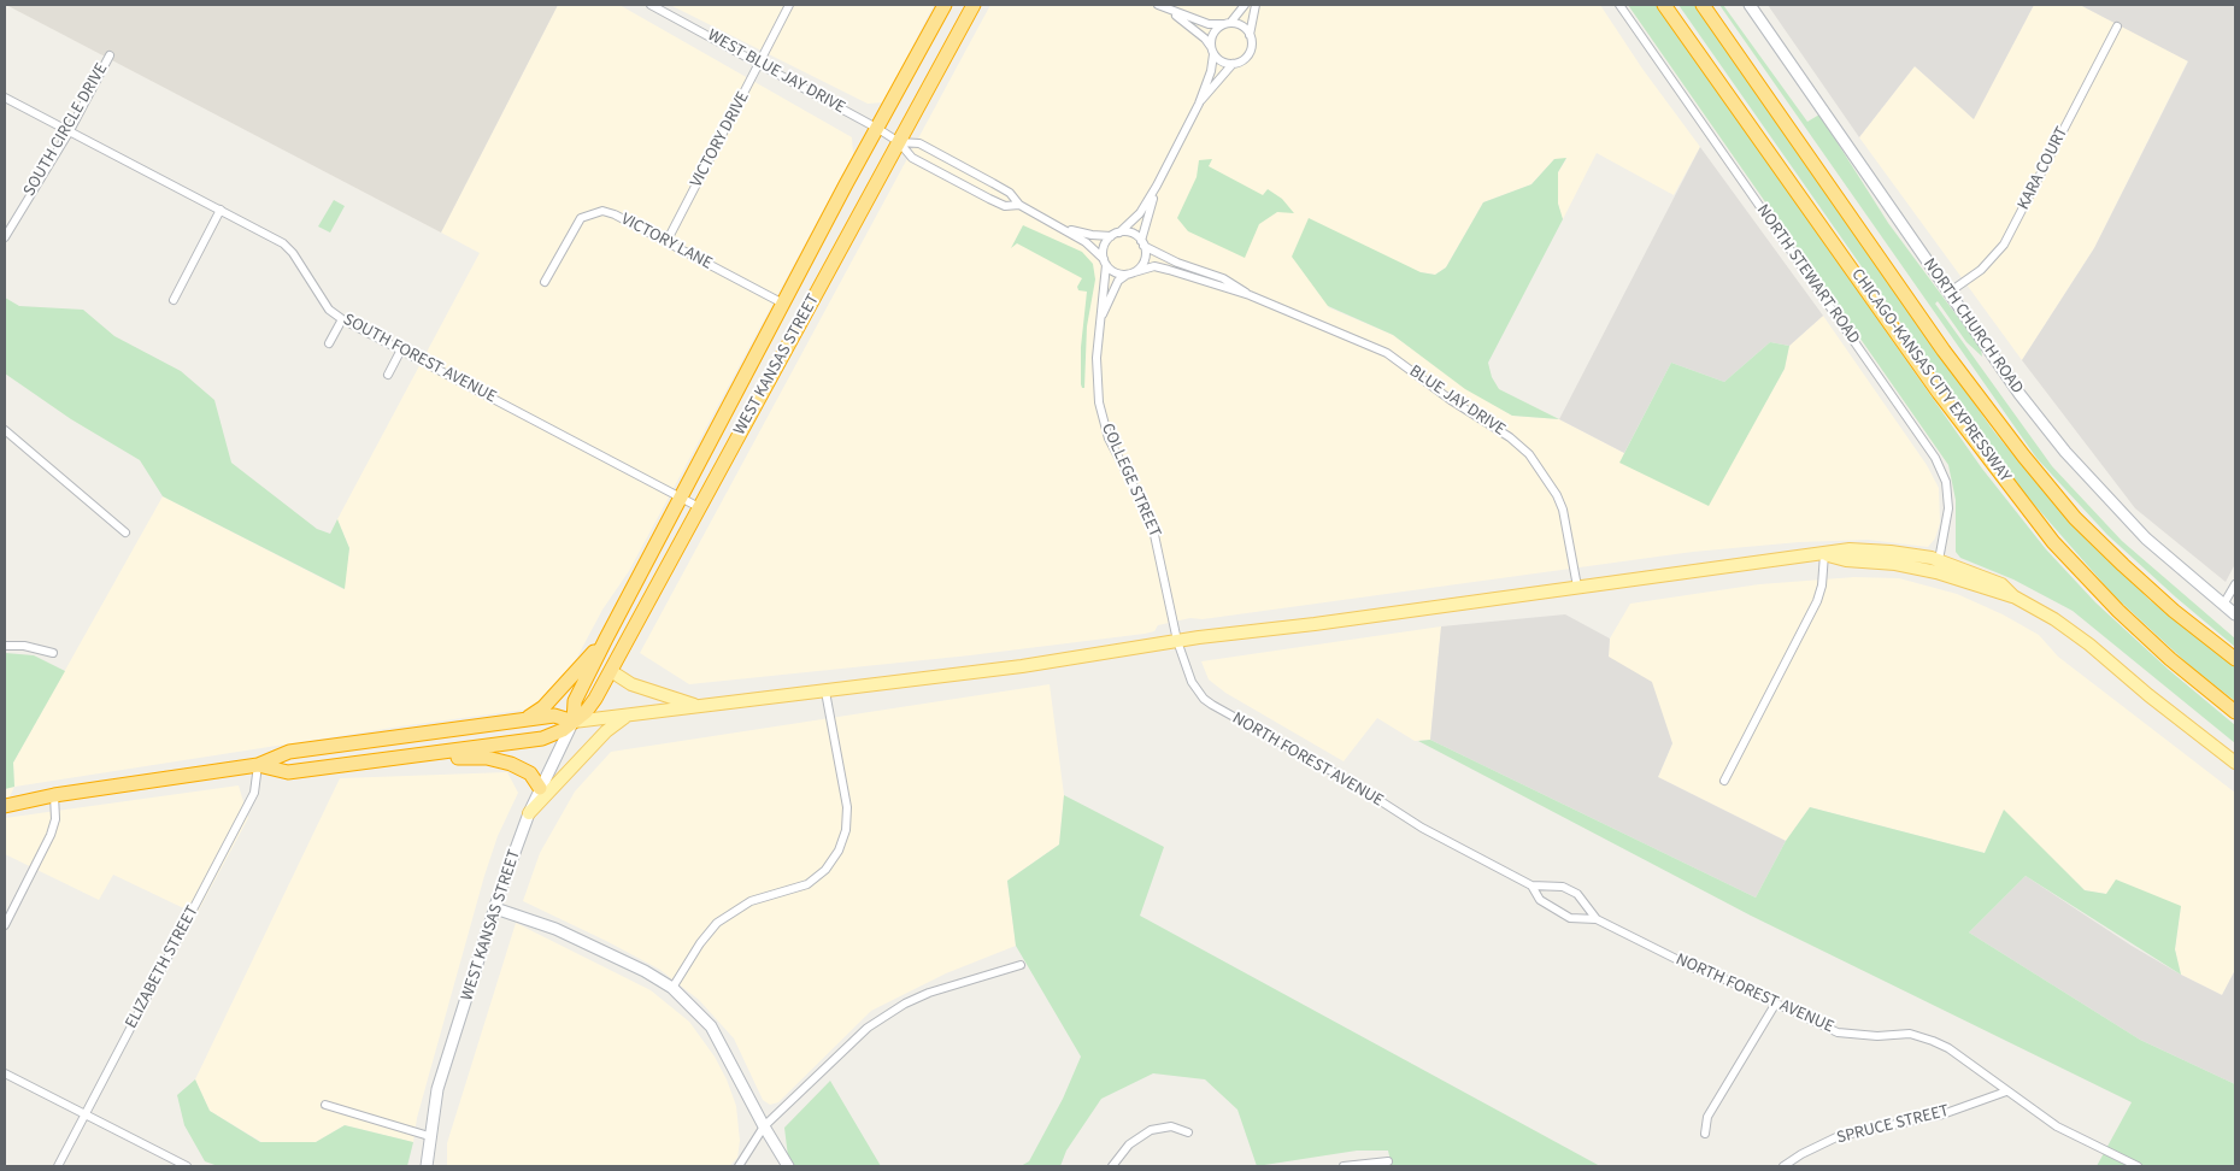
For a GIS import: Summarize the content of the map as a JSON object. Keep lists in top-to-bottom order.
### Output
{
  "streets": {
    "highway": ["WEST KANSAS STREET", "CHICAGO-KANSAS CITY EXPRESSWAY"],
    "main road": ["NORTH CHURCH ROAD"],
    "street": [
      "WEST BLUE JAY DRIVE",
      "SOUTH CIRCLE DRIVE",
      "VICTORY DRIVE",
      "KARA COURT",
      "VICTORY LANE",
      "NORTH STEWART ROAD",
      "SOUTH FOREST AVENUE",
      "BLUE JAY DRIVE",
      "COLLEGE STREET",
      "NORTH FOREST AVENUE",
      "ELIZABETH STREET",
      "SPRUCE STREET"
    ]
  },
  "crossings": [
    ["WEST BLUE JAY DRIVE", "VICTORY DRIVE"],
    ["WEST BLUE JAY DRIVE", "WEST KANSAS STREET"],
    ["SOUTH CIRCLE DRIVE", "SOUTH FOREST AVENUE"],
    ["VICTORY DRIVE", "VICTORY LANE"],
    ["KARA COURT", "NORTH CHURCH ROAD"],
    ["VICTORY LANE", "WEST KANSAS STREET"],
    ["SOUTH FOREST AVENUE", "WEST KANSAS STREET"],
    ["BLUE JAY DRIVE", "COLLEGE STREET"],
    ["COLLEGE STREET", "NORTH FOREST AVENUE"],
    ["NORTH FOREST AVENUE", "SPRUCE STREET"]
  ]
}
